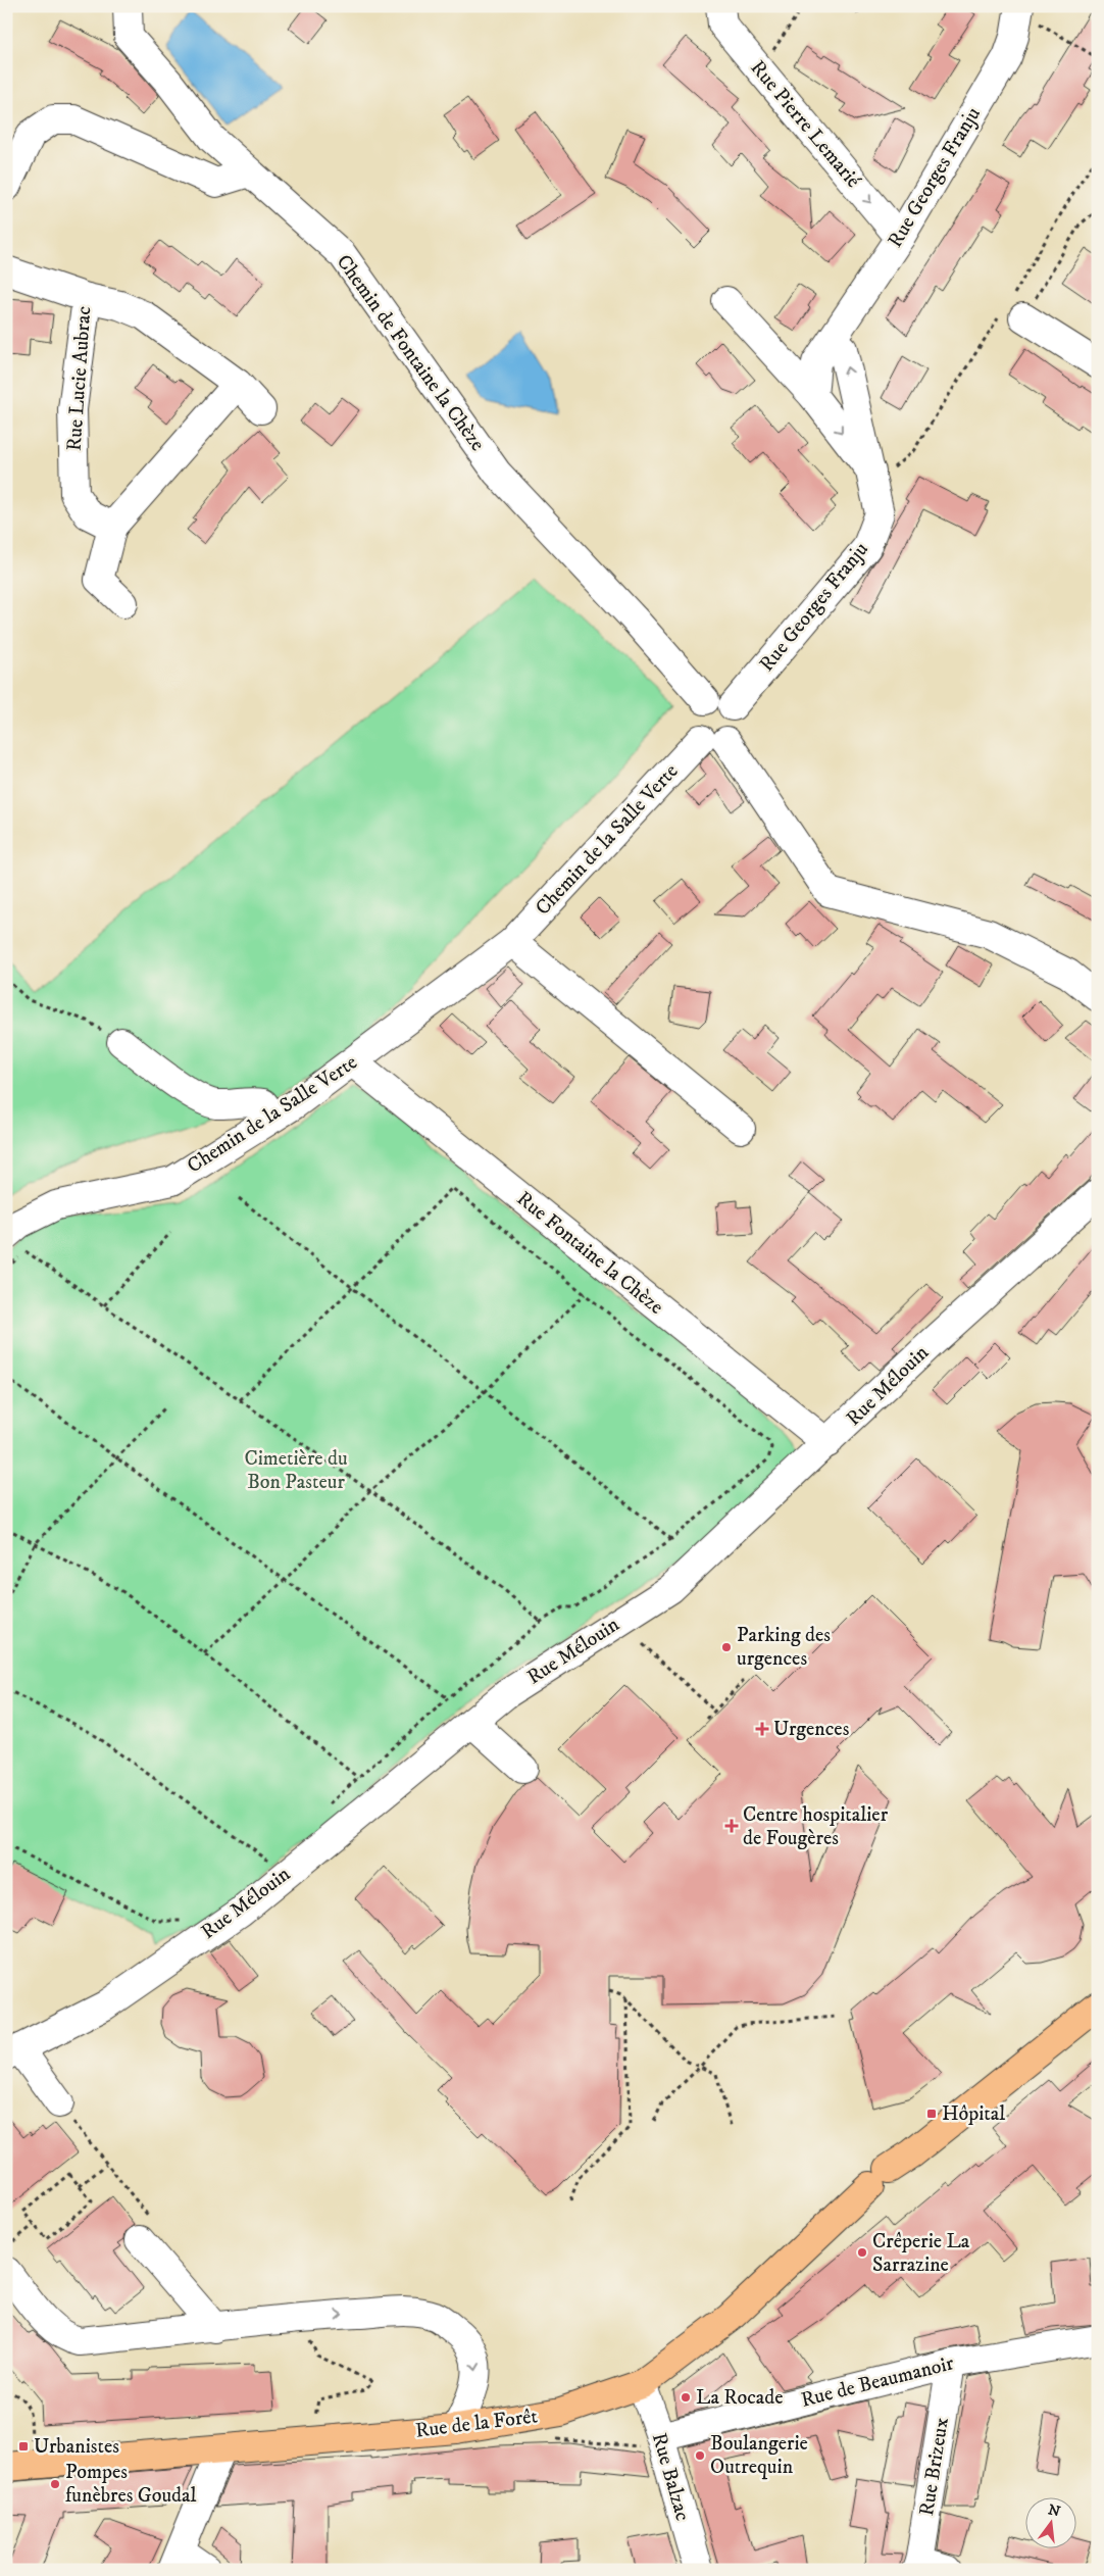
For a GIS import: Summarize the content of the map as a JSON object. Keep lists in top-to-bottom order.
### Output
{
  "streets": {
    "main road": ["Rue de la Forêt"],
    "street": [
      "Rue Pierre Lemarié",
      "Rue Georges Franju",
      "Chemin de Fontaine la Chèze",
      "Rue Lucie Aubrac",
      "Chemin de la Salle Verte",
      "Rue Fontaine la Chèze",
      "Rue Mélouin",
      "Rue de Beaumanoir",
      "Rue Brizeux",
      "Rue Balzac"
    ]
  },
  "crossings": [
    ["Rue Pierre Lemarié", "Rue Georges Franju"],
    ["Rue Georges Franju", "Chemin de Fontaine la Chèze"],
    ["Rue Georges Franju", "Chemin de la Salle Verte"],
    ["Chemin de Fontaine la Chèze", "Chemin de la Salle Verte"],
    ["Chemin de la Salle Verte", "Rue Fontaine la Chèze"],
    ["Rue Fontaine la Chèze", "Rue Mélouin"],
    ["Rue de Beaumanoir", "Rue Brizeux"],
    ["Rue de Beaumanoir", "Rue Balzac"],
    ["Rue de la Forêt", "Rue Balzac"]
  ],
  "one_way": ["Rue Pierre Lemarié"],
  "parks": ["Cimetière du Bon Pasteur"],
  "places": {
    "other": [
      "Parking des urgences",
      "Crêperie La Sarrazine",
      "La Rocade",
      "Boulangerie Outrequin",
      "Pompes funèbres Goudal"
    ],
    "health": ["Urgences", "Centre hospitalier de Fougères"],
    "transit": ["Hôpital", "Urbanistes"]
  },
  "north": "top"
}
